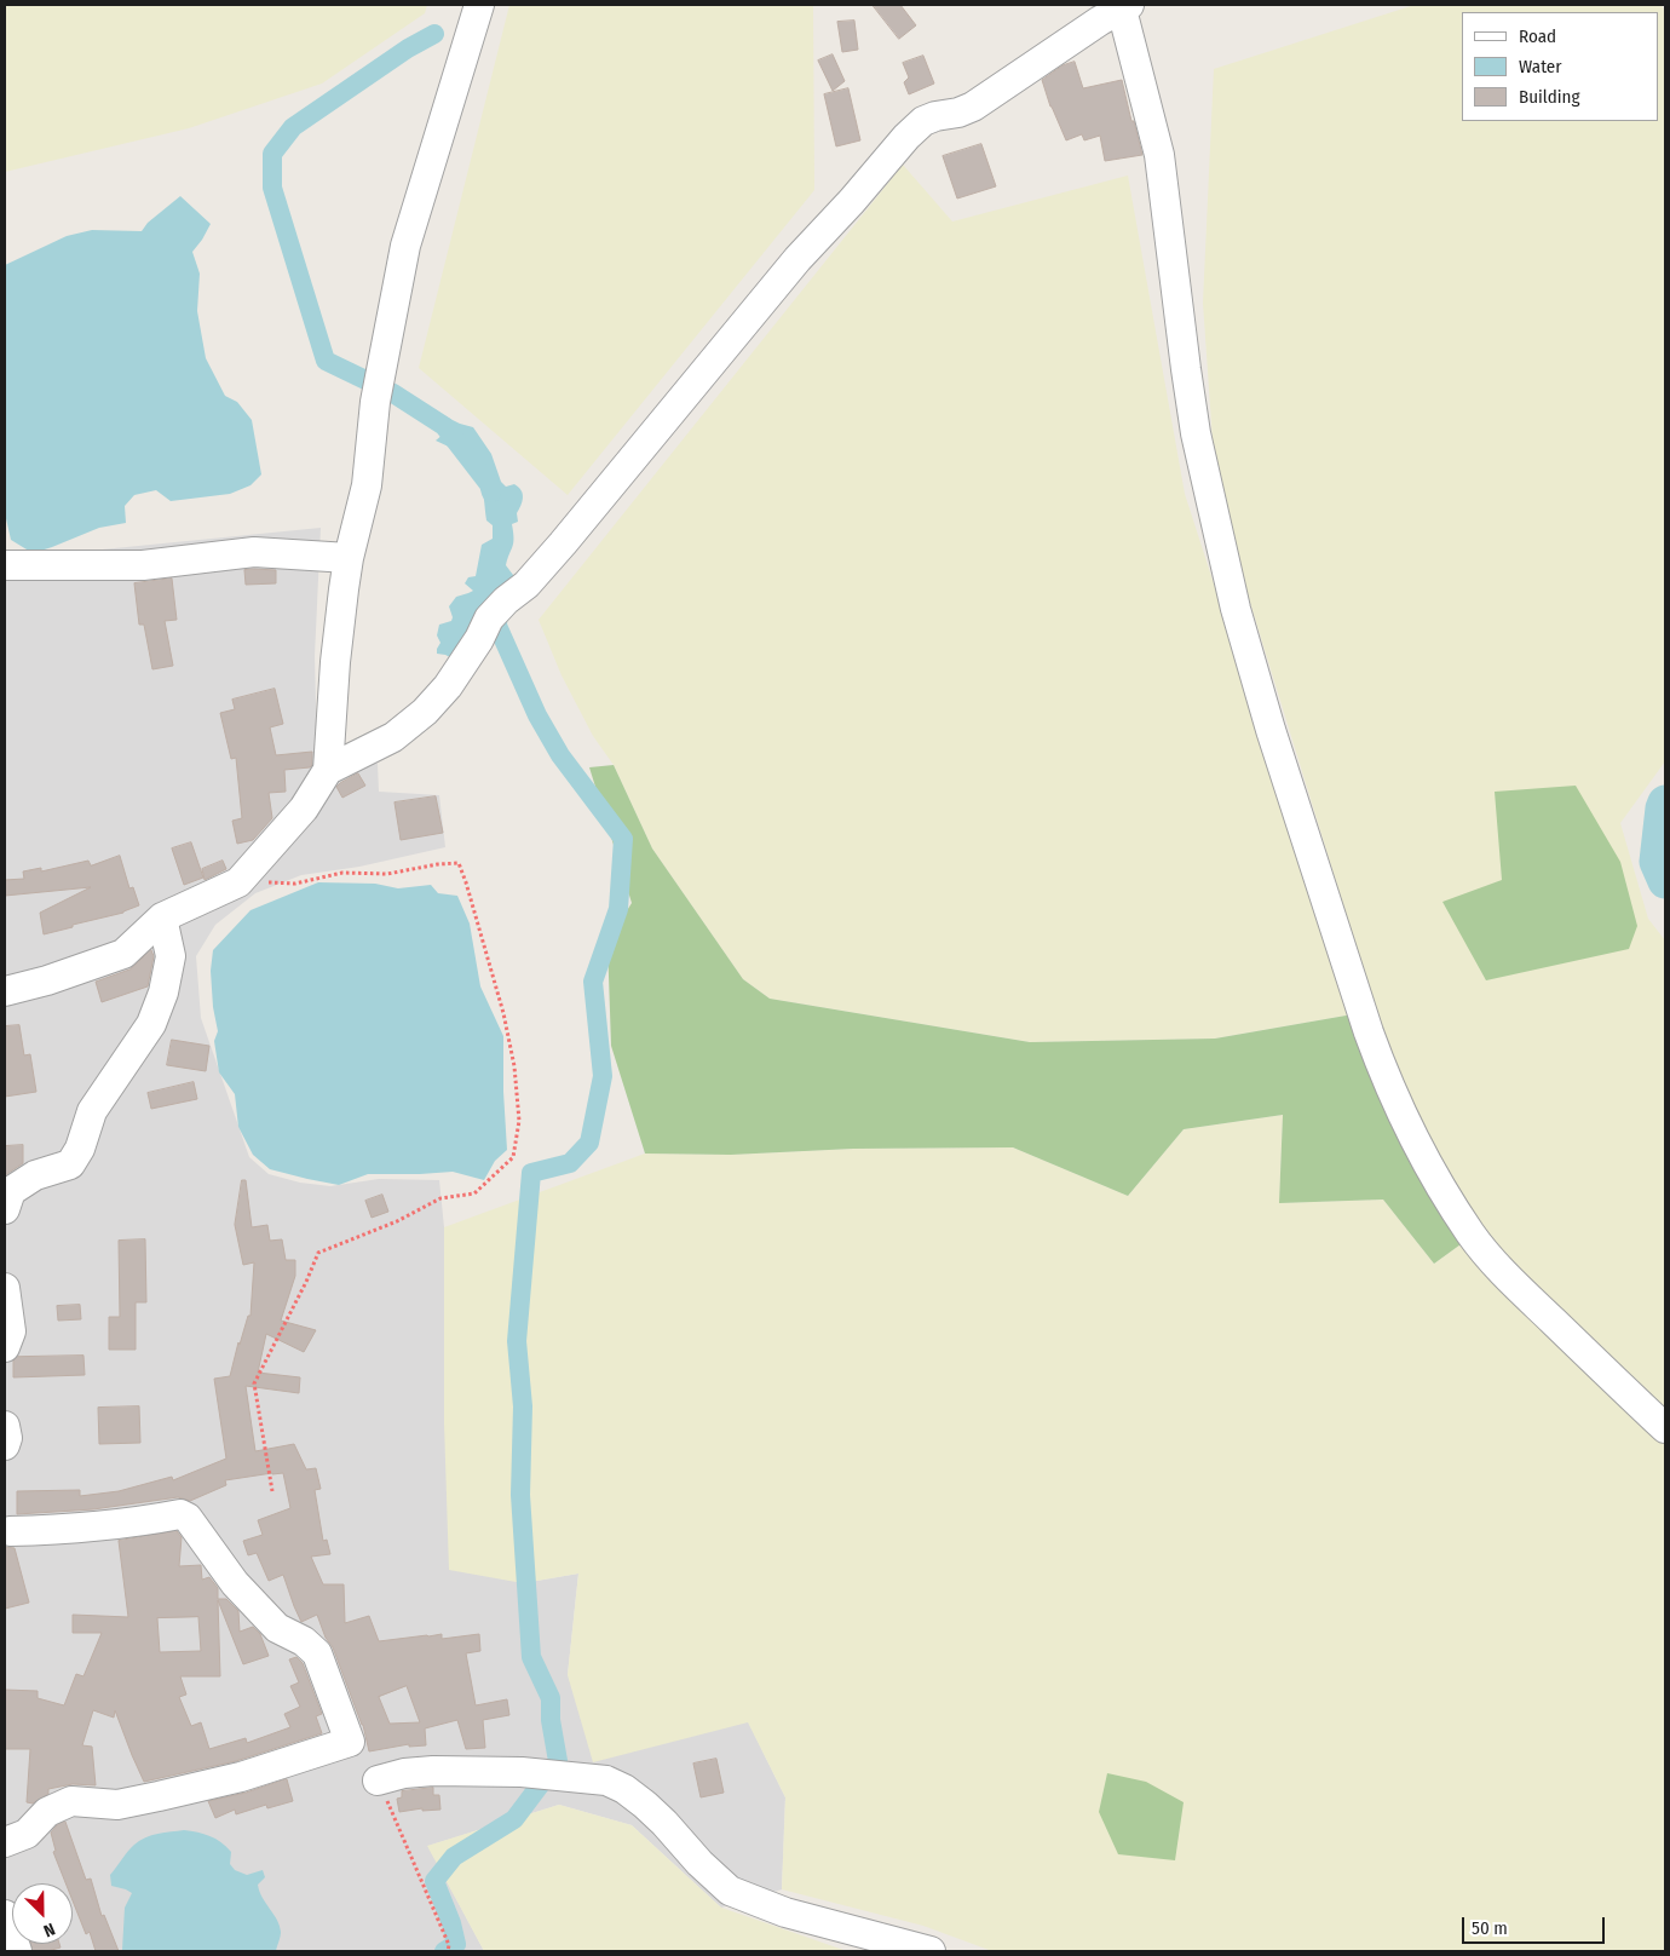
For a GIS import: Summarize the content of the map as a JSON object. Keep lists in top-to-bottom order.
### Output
{
  "legend": ["Road", "Water", "Building"],
  "scale_bar": "50 m",
  "north": "bottom right"
}
